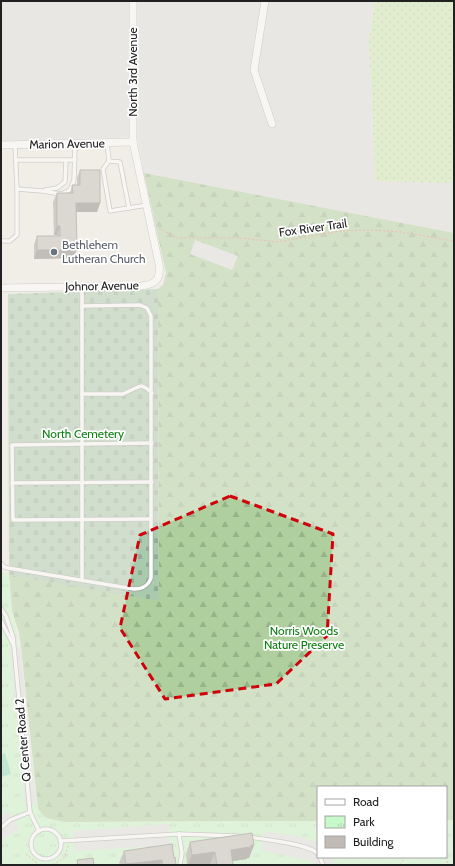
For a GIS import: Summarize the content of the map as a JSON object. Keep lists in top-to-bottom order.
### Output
{
  "streets": {
    "street": ["North 3rd Avenue", "Marion Avenue", "Johnor Avenue"],
    "lane": ["Q Center Road 2"],
    "path": ["Fox River Trail"]
  },
  "crossings": [
    ["North 3rd Avenue", "Marion Avenue"],
    ["North 3rd Avenue", "Johnor Avenue"],
    ["Marion Avenue", "Johnor Avenue"],
    ["Fox River Trail", "Johnor Avenue"]
  ],
  "parks": ["North Cemetery", "Norris Woods Nature Preserve"],
  "places": ["Bethlehem Lutheran Church"],
  "legend": ["Road", "Park", "Building"]
}
